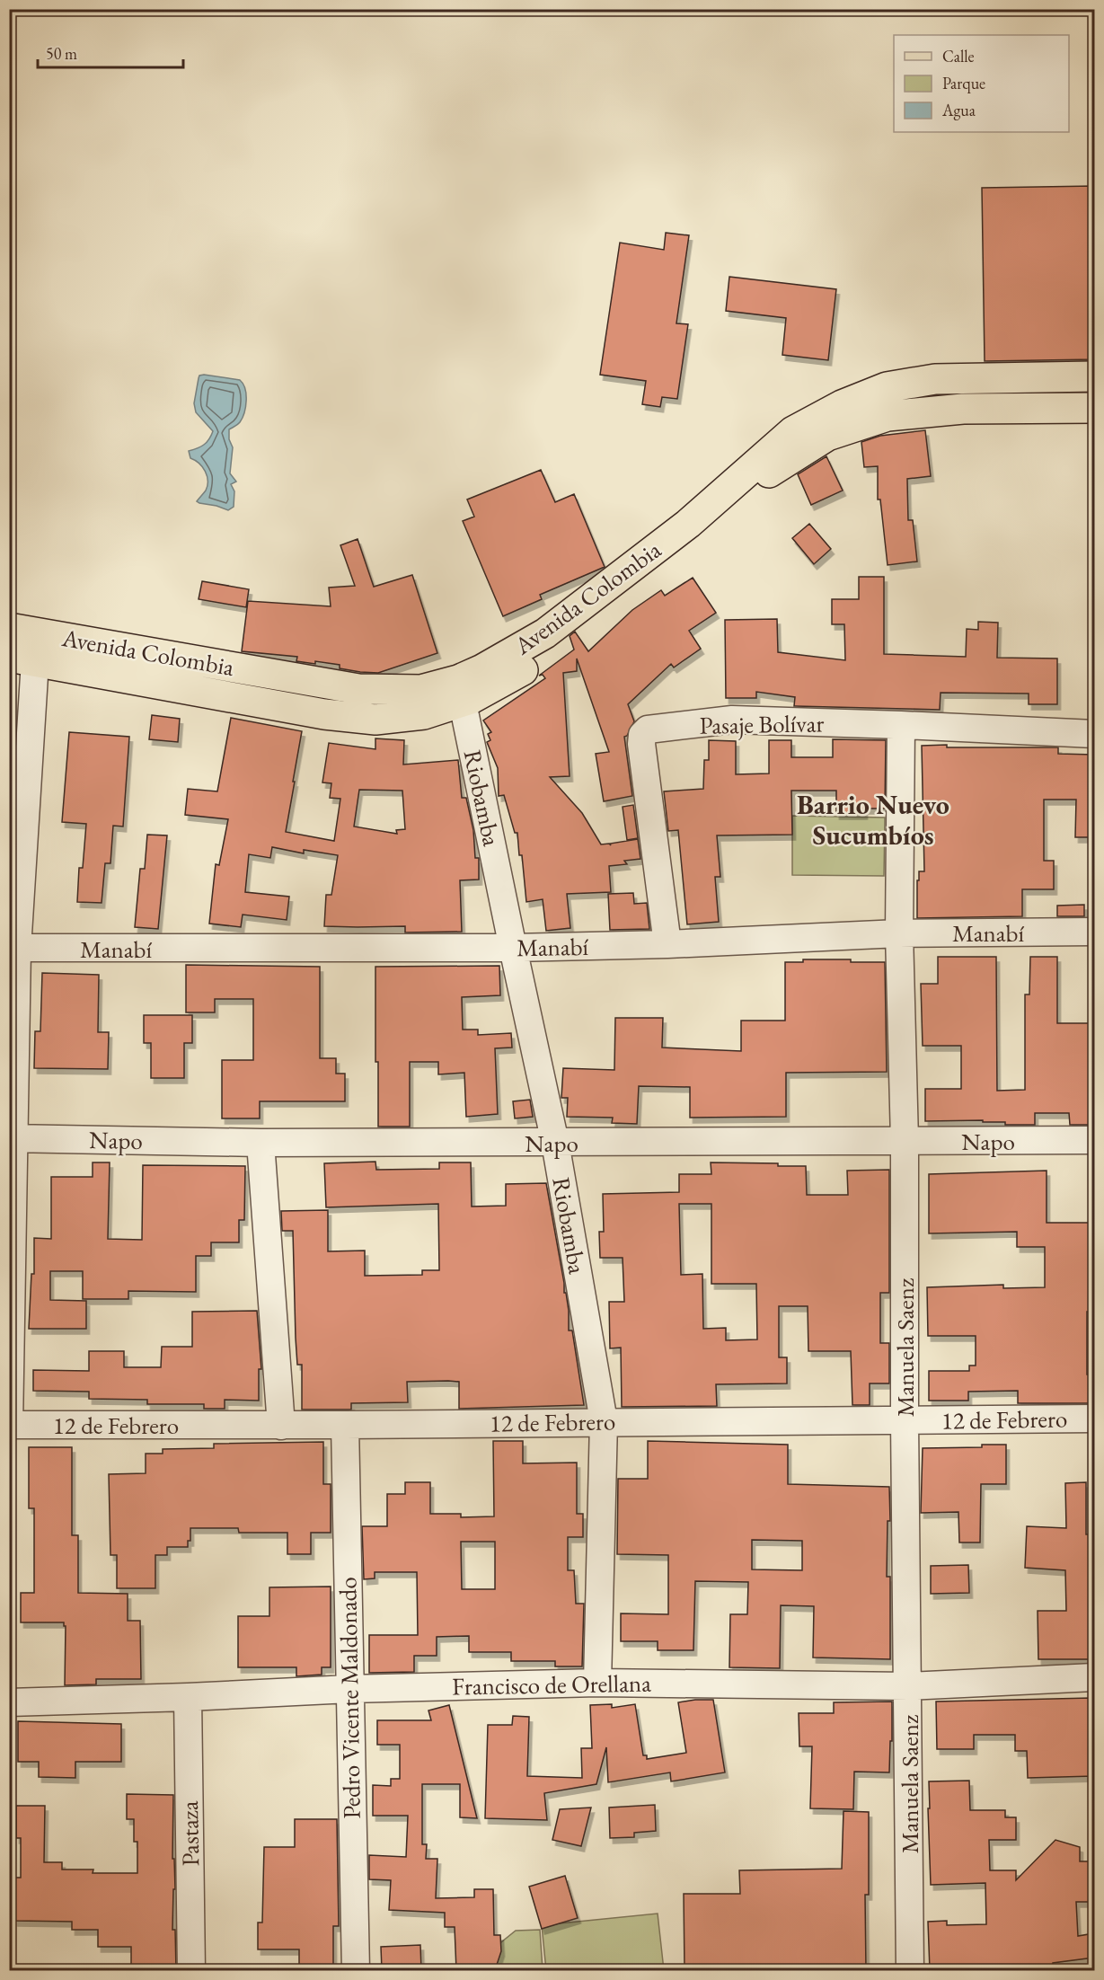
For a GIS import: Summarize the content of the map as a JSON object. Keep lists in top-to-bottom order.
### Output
{
  "streets": {
    "main road": ["Avenida Colombia"],
    "street": [
      "Pasaje Bolívar",
      "Riobamba",
      "Manabí",
      "Napo",
      "Manuela Saenz",
      "12 de Febrero",
      "Francisco de Orellana",
      "Pedro Vicente Maldonado",
      "Pastaza"
    ]
  },
  "crossings": [
    ["Avenida Colombia", "Riobamba"],
    ["Pasaje Bolívar", "Manabí"],
    ["Pasaje Bolívar", "Manuela Saenz"],
    ["Riobamba", "Manabí"],
    ["Riobamba", "Napo"],
    ["Riobamba", "12 de Febrero"],
    ["Riobamba", "Francisco de Orellana"],
    ["Manabí", "Manuela Saenz"],
    ["Napo", "Manuela Saenz"],
    ["Manuela Saenz", "12 de Febrero"],
    ["Manuela Saenz", "Francisco de Orellana"],
    ["12 de Febrero", "Pedro Vicente Maldonado"],
    ["Francisco de Orellana", "Pedro Vicente Maldonado"],
    ["Francisco de Orellana", "Pastaza"]
  ],
  "districts": ["Barrio Nuevo Sucumbíos"],
  "legend": ["Calle", "Parque", "Agua"],
  "scale_bar": "50 m"
}
